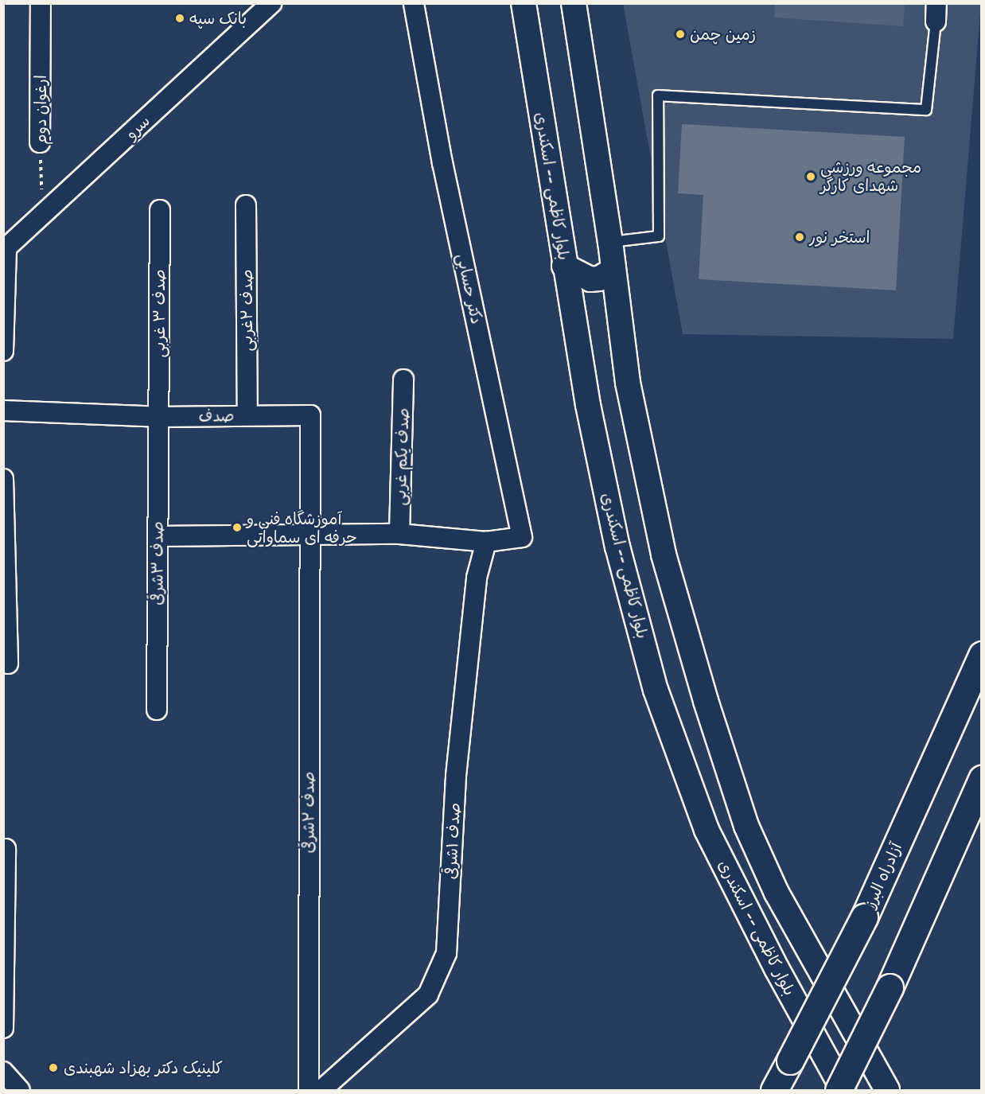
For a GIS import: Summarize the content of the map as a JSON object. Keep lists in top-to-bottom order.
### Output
{
  "streets": {
    "highway": ["آزادراه البرز"],
    "street": [
      "ارغوان دوم",
      "سرو",
      "بلوار کاظمی -- اسکندری",
      "دکتر حسابی",
      "صدف ۲غربی",
      "صدف ۳ غربی",
      "صدف",
      "صدف یکم غربی",
      "صدف ۳شرقی",
      "صدف ۲شرقی",
      "صدف ۱شرقی"
    ]
  },
  "crossings": [
    ["ارغوان دوم", "سرو"],
    ["دکتر حسابی", "صدف ۱شرقی"],
    ["صدف ۲غربی", "صدف"],
    ["صدف ۳ غربی", "صدف"],
    ["صدف ۳ غربی", "صدف ۳شرقی"],
    ["صدف", "صدف ۳شرقی"],
    ["صدف", "صدف ۲شرقی"]
  ],
  "places": [
    "بانک سپه",
    "زمین چمن",
    "مجموعه ورزشی شهدای کارگر",
    "استخر نور",
    "آموزشگاه فنی و حرفه ای سماواتی",
    "کلینیک دکتر بهزاد شهبندی"
  ]
}
